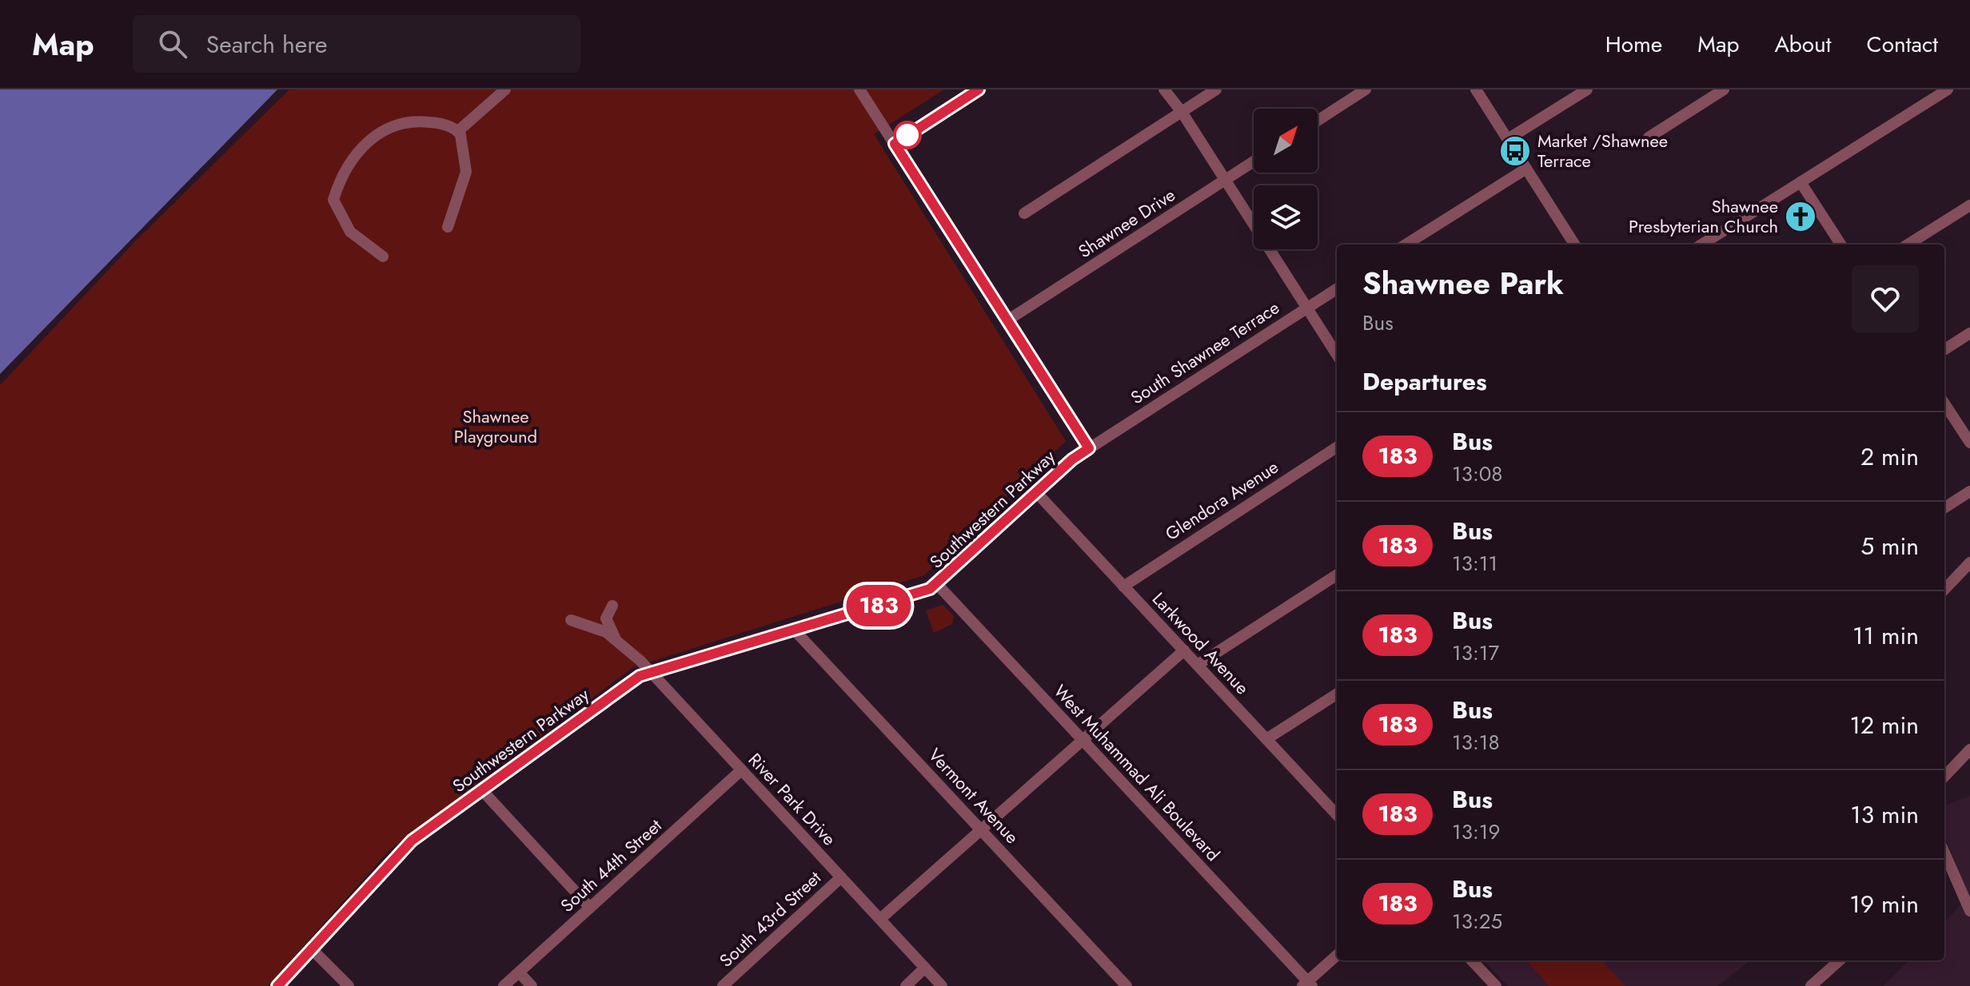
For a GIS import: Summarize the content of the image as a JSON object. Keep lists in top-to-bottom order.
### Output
{
  "streets": {
    "street": [
      "Shawnee Drive",
      "South Shawnee Terrace",
      "Glendora Avenue",
      "Southwestern Parkway",
      "Larkwood Avenue",
      "West Muhammad Ali Boulevard",
      "Vermont Avenue",
      "River Park Drive",
      "South 44th Street",
      "South 43rd Street"
    ]
  },
  "crossings": [
    ["South Shawnee Terrace", "Southwestern Parkway"],
    ["Glendora Avenue", "Larkwood Avenue"],
    ["Southwestern Parkway", "Larkwood Avenue"],
    ["Southwestern Parkway", "West Muhammad Ali Boulevard"],
    ["Southwestern Parkway", "Vermont Avenue"],
    ["Southwestern Parkway", "River Park Drive"],
    ["River Park Drive", "South 44th Street"],
    ["River Park Drive", "South 43rd Street"]
  ],
  "parks": ["Shawnee Playground"],
  "places": {
    "bus stop": ["Market /Shawnee Terrace"],
    "church": ["Shawnee Presbyterian Church"]
  },
  "lines": ["bus line 183"],
  "north": "top right",
  "page": {
    "header": "Map",
    "search": "Search here",
    "nav": [
      "Home",
      "Map",
      "About",
      "Contact"
    ],
    "on_map": "183",
    "heading": [
      ["Shawnee Park", "Bus"],
      "Departures"
    ],
    "list": [
      {
        "mark": "183",
        "name": "Bus",
        "note": "13:08",
        "value": "2 min"
      },
      {
        "mark": "183",
        "name": "Bus",
        "note": "13:11",
        "value": "5 min"
      },
      {
        "mark": "183",
        "name": "Bus",
        "note": "13:17",
        "value": "11 min"
      },
      {
        "mark": "183",
        "name": "Bus",
        "note": "13:18",
        "value": "12 min"
      },
      {
        "mark": "183",
        "name": "Bus",
        "note": "13:19",
        "value": "13 min"
      },
      {
        "mark": "183",
        "name": "Bus",
        "note": "13:25",
        "value": "19 min"
      }
    ]
  }
}
